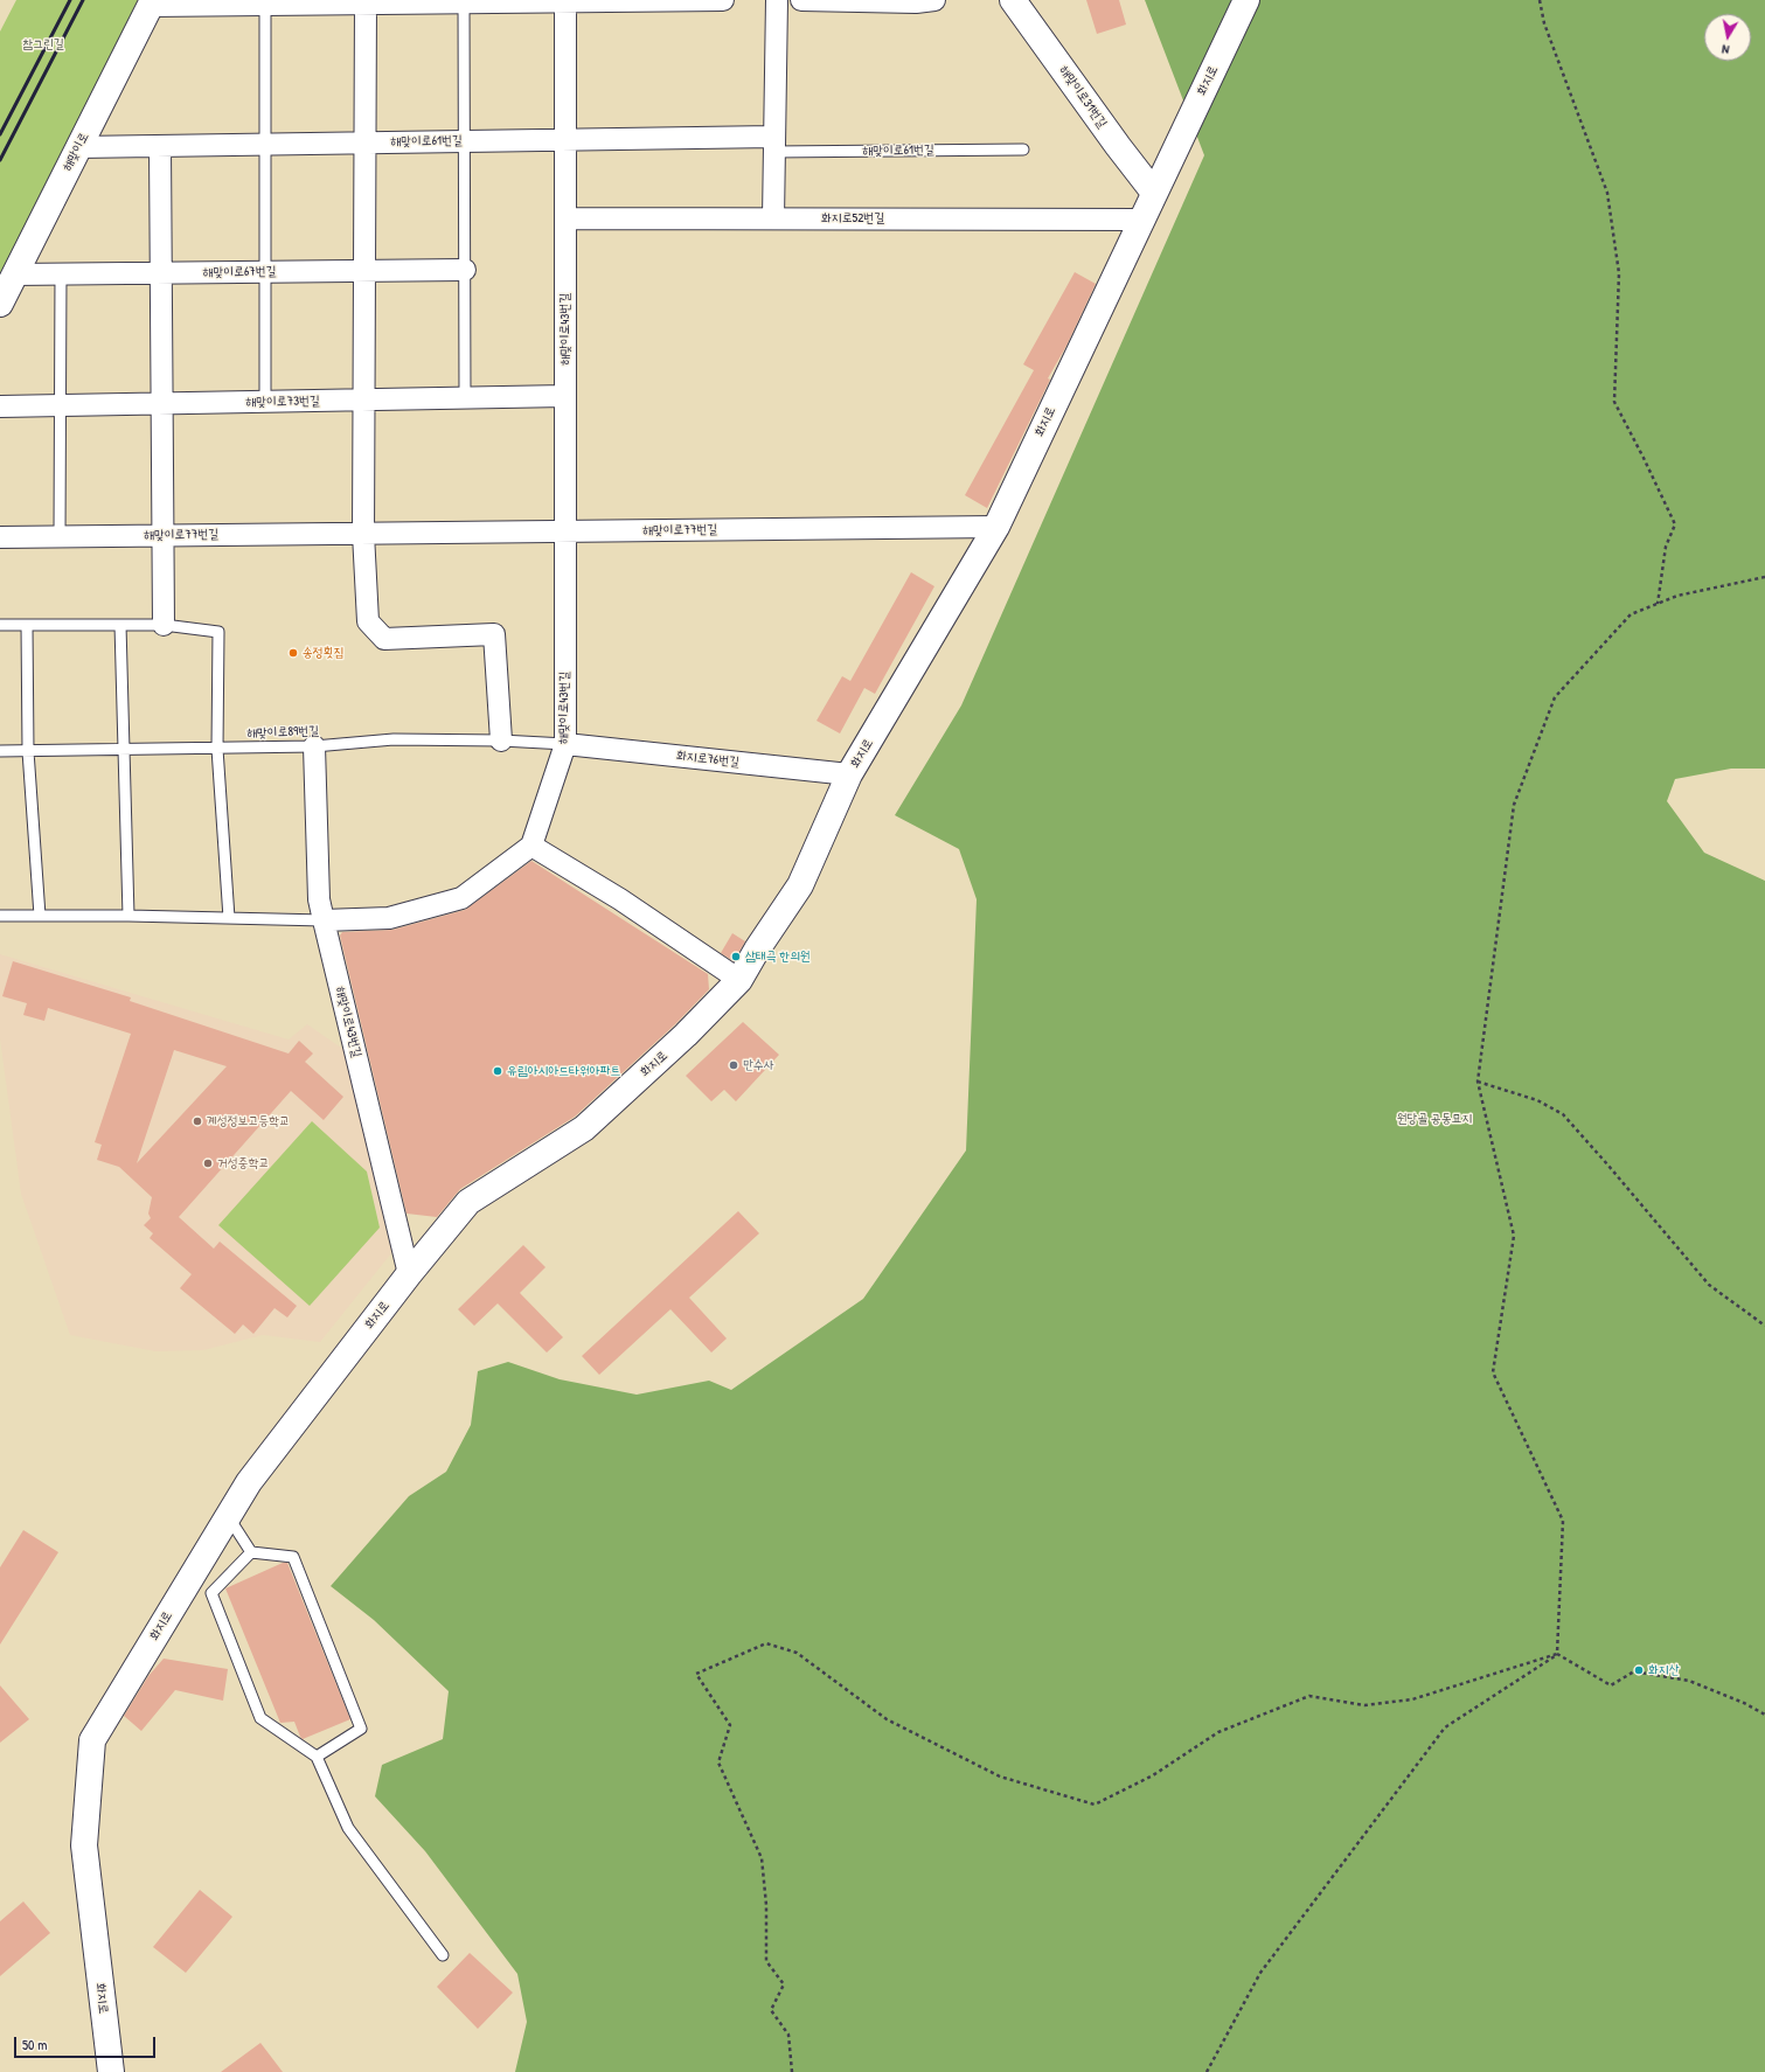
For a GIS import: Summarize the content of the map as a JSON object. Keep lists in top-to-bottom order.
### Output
{
  "streets": {
    "street": [
      "화지로",
      "해맞이로31번길",
      "해맞이로61번길",
      "해맞이로",
      "화지로52번길",
      "해맞이로67번길",
      "해맞이로43번길",
      "해맞이로73번길",
      "해맞이로77번길",
      "화지로76번길"
    ],
    "lane": ["해맞이로89번길"]
  },
  "crossings": [
    ["화지로", "해맞이로31번길"],
    ["화지로", "화지로52번길"],
    ["화지로", "해맞이로43번길"],
    ["화지로", "해맞이로77번길"],
    ["화지로", "화지로76번길"],
    ["해맞이로61번길", "해맞이로"],
    ["해맞이로61번길", "해맞이로43번길"],
    ["해맞이로", "해맞이로67번길"],
    ["화지로52번길", "해맞이로43번길"],
    ["해맞이로43번길", "해맞이로73번길"],
    ["해맞이로43번길", "해맞이로77번길"],
    ["해맞이로43번길", "해맞이로89번길"],
    ["해맞이로43번길", "화지로76번길"],
    ["해맞이로89번길", "화지로76번길"]
  ],
  "parks": ["참그린길", "원당골 공동묘지"],
  "places": [
    "송정횟집",
    "삼태극 한의원",
    "만수사",
    "유림아시아드타워아파트",
    "계성정보고등학교",
    "거성중학교",
    "화지산"
  ],
  "scale_bar": "50 m",
  "north": "bottom"
}
